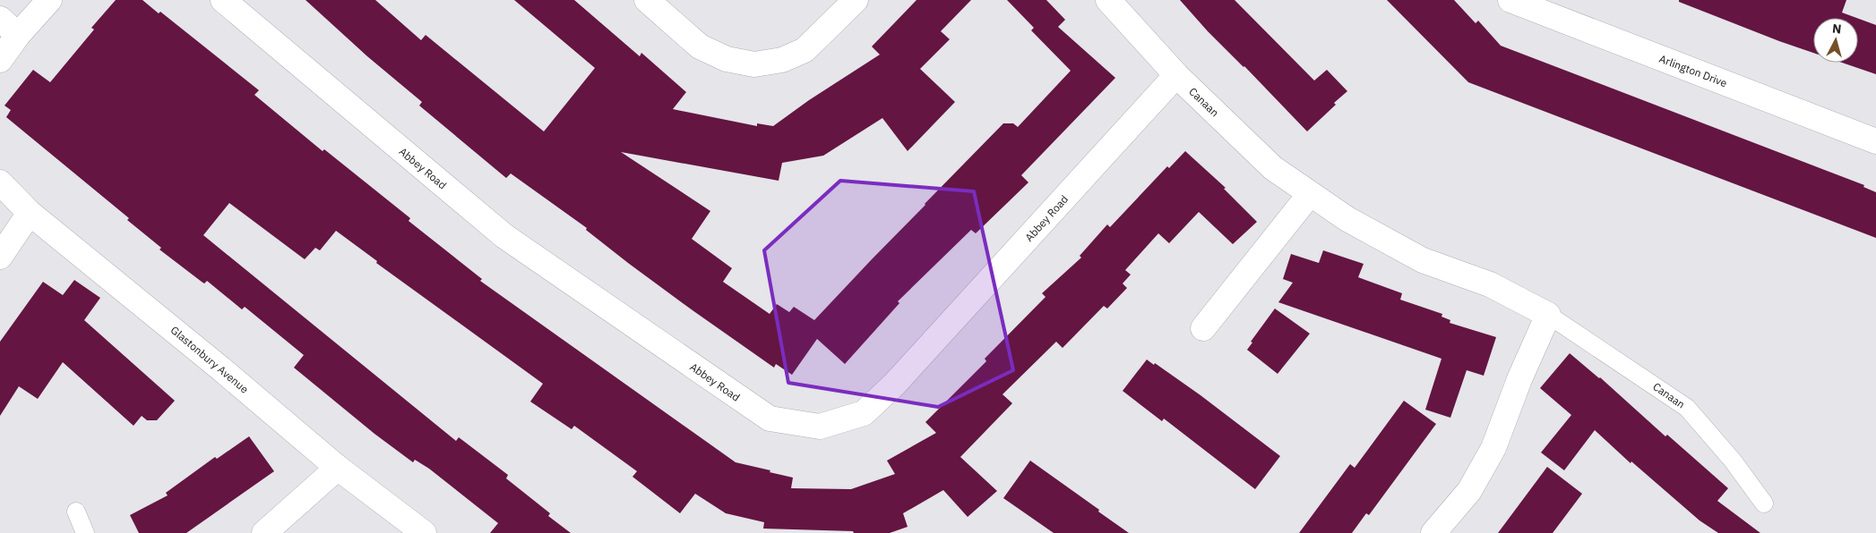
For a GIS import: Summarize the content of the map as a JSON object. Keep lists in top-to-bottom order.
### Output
{
  "streets": {
    "street": [
      "Arlington Drive",
      "Canaan",
      "Abbey Road",
      "Glastonbury Avenue"
    ]
  },
  "crossings": [
    ["Canaan", "Abbey Road"]
  ],
  "north": "top"
}
